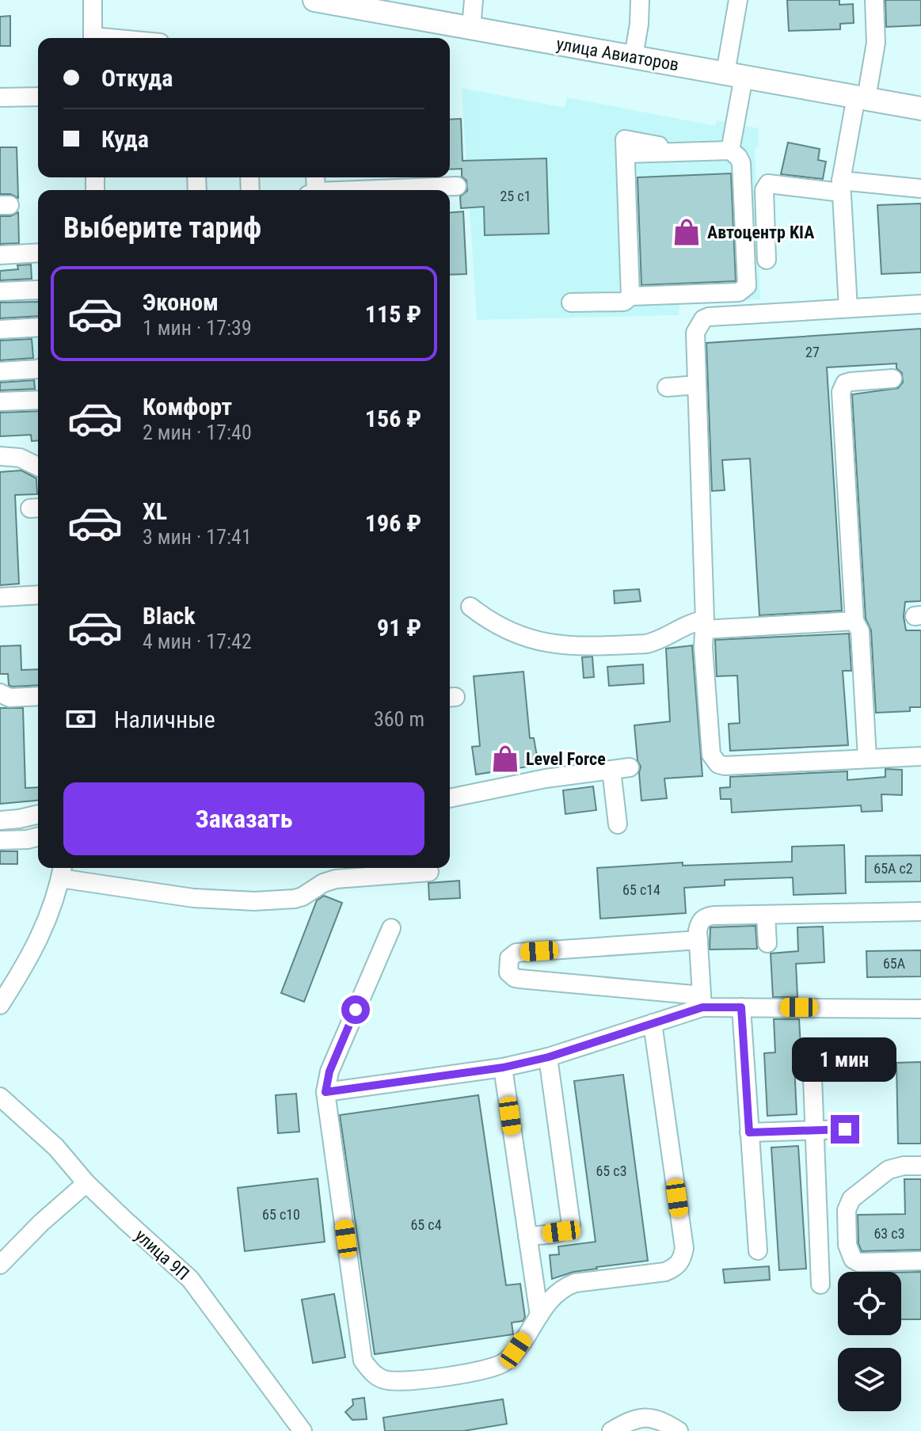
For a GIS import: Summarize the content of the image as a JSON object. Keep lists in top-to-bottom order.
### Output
{
  "streets": {
    "main road": ["улица Авиаторов"],
    "street": ["улица 9П"]
  },
  "places": {
    "shop": ["Автоцентр KIA", "Level Force"]
  },
  "house_numbers": [
    "25 с1",
    "27",
    "65А с2",
    "65 с14",
    "65А",
    "65 с3",
    "65 с10",
    "65 с4",
    "63 с3"
  ],
  "page": {
    "banner": ["Откуда", "Куда"],
    "heading": "Выберите тариф",
    "list": [
      {
        "name": "Эконом",
        "note": "1 мин · 17:39",
        "value": "115 ₽"
      },
      {
        "name": "Комфорт",
        "note": "2 мин · 17:40",
        "value": "156 ₽"
      },
      {
        "name": "XL",
        "note": "3 мин · 17:41",
        "value": "196 ₽"
      },
      {
        "name": "Black",
        "note": "4 мин · 17:42",
        "value": "91 ₽"
      }
    ],
    "pay": ["Наличные", "360 m"],
    "buttons": "Заказать",
    "bubble": "1 мин"
  }
}
